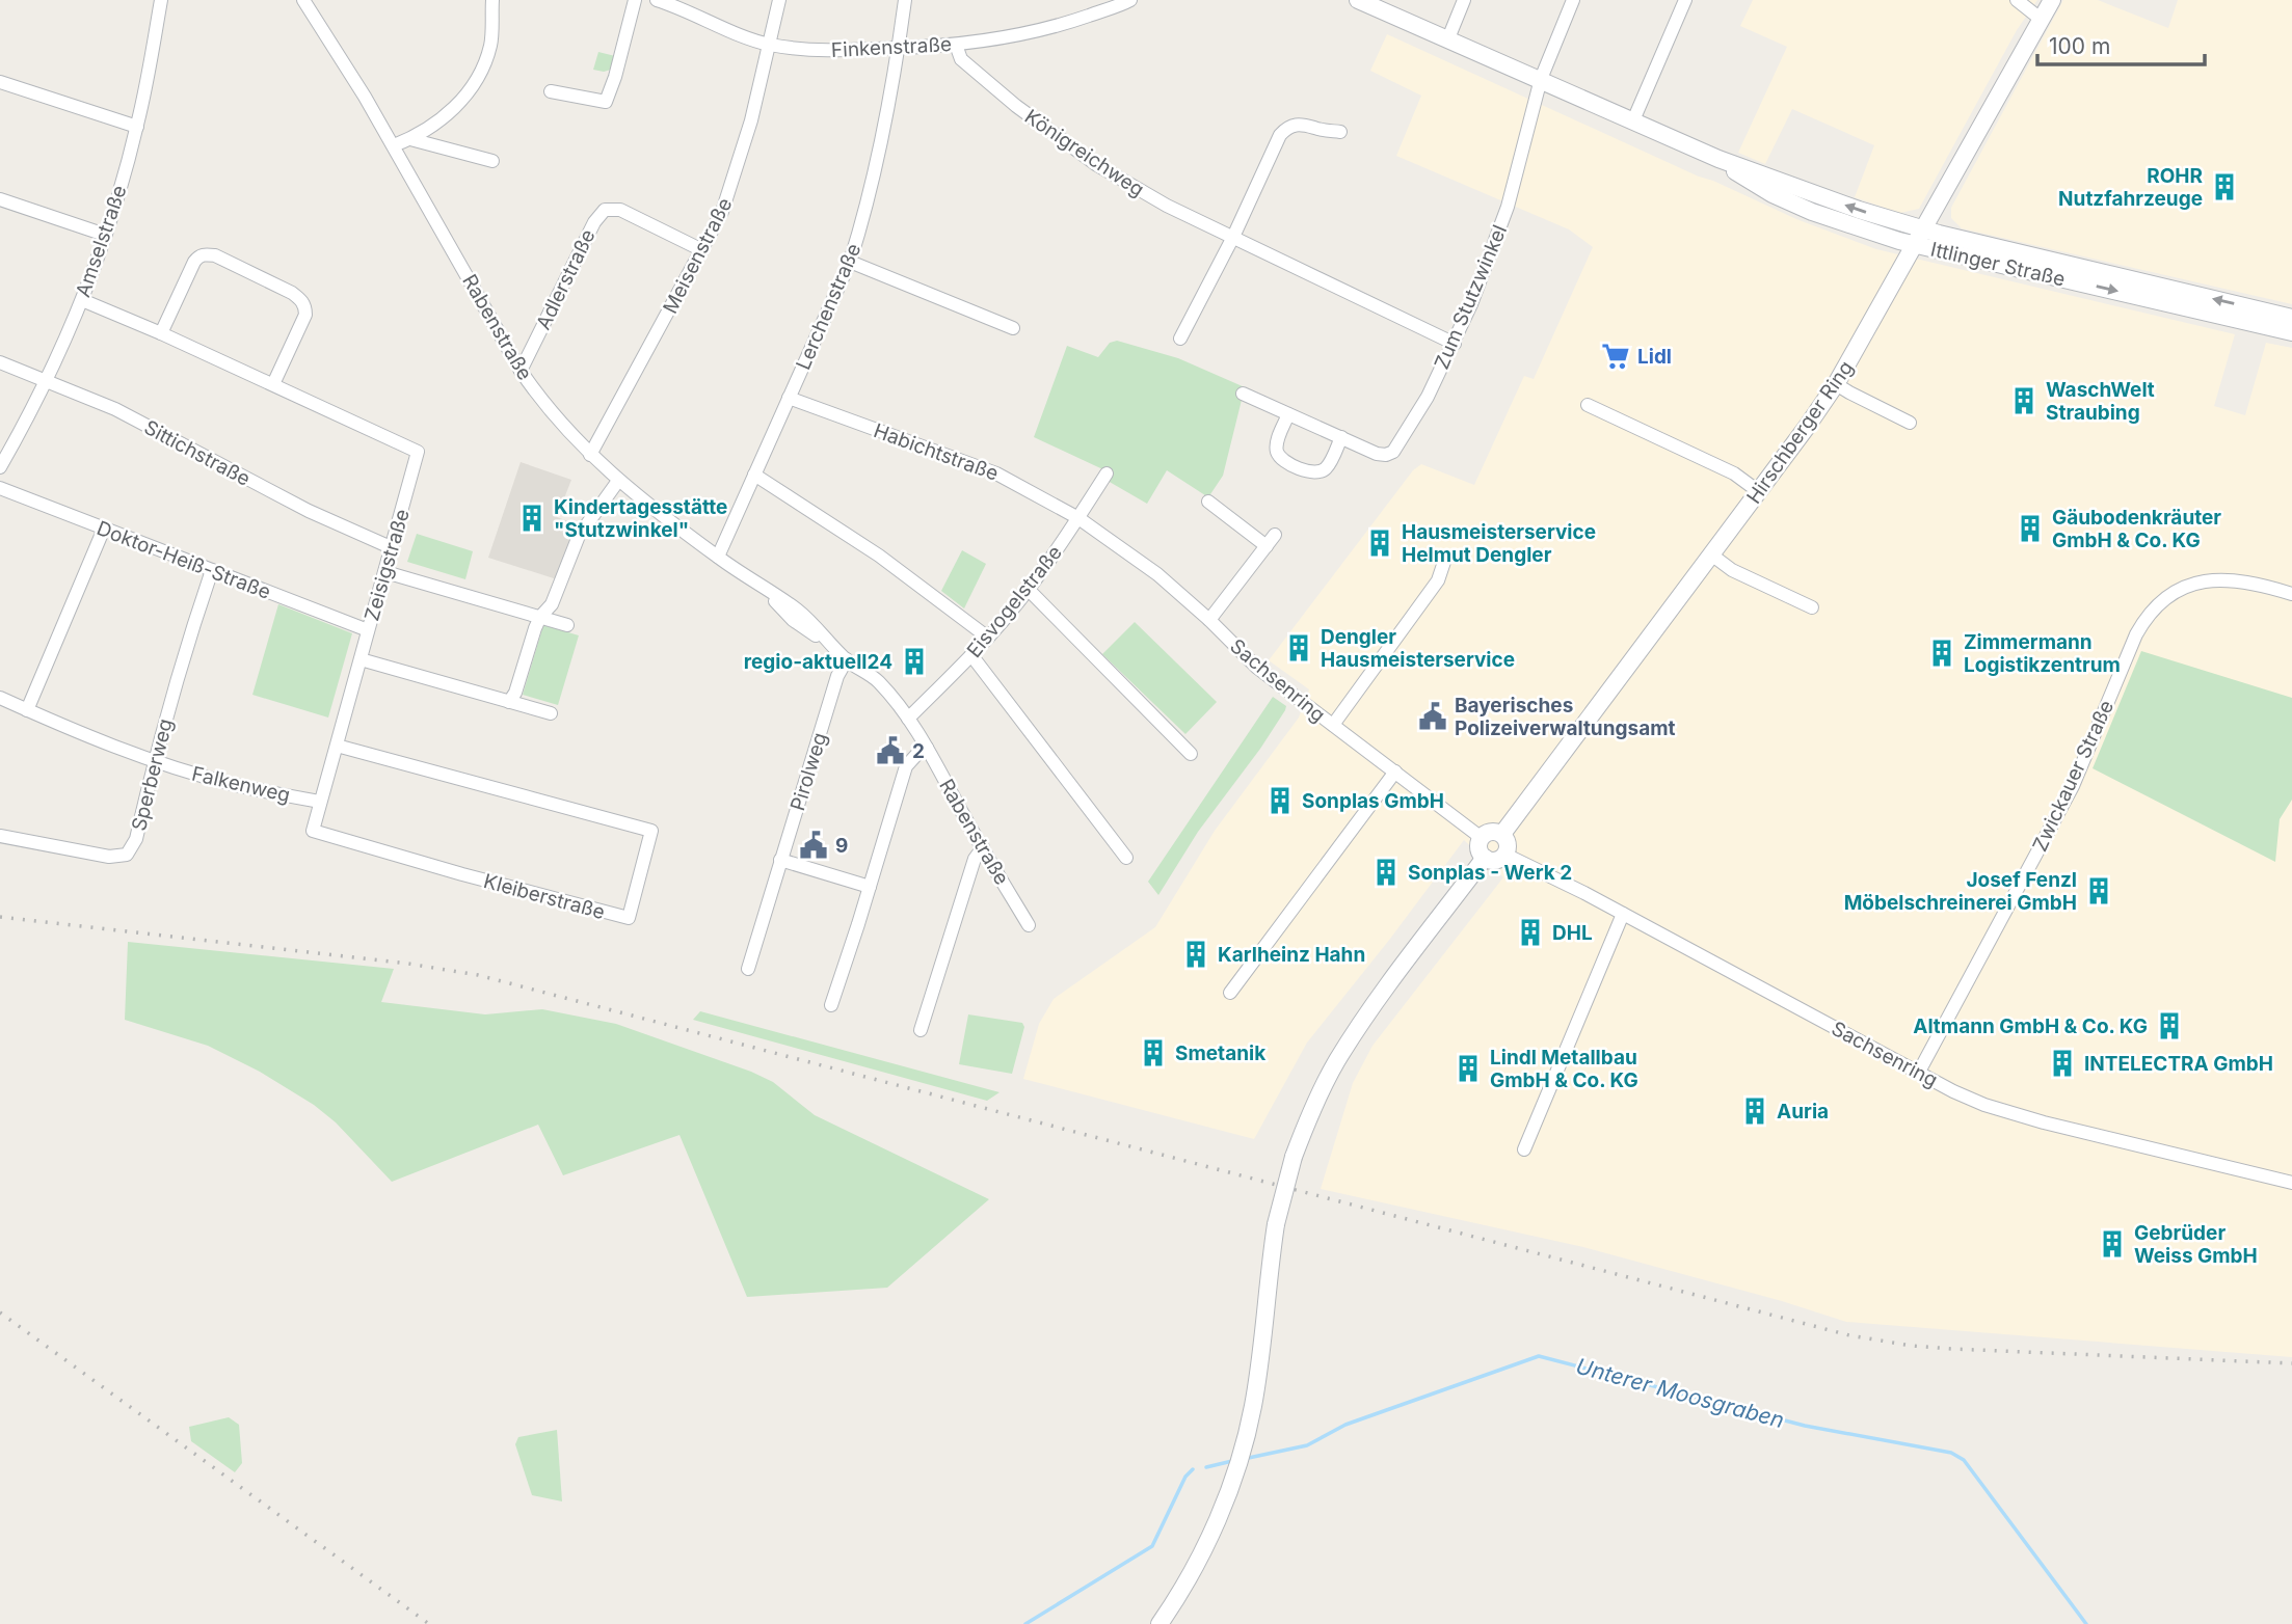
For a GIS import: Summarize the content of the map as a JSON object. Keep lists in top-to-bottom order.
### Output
{
  "streets": {
    "street": [
      "Finkenstraße",
      "Königreichweg",
      "Amselstraße",
      "Meisenstraße",
      "Ittlinger Straße",
      "Adlerstraße",
      "Zum Stutzwinkel",
      "Lerchenstraße",
      "Rabenstraße",
      "Hirschberger Ring",
      "Habichtstraße",
      "Sittichstraße",
      "Doktor-Heiß-Straße",
      "Zeisigstraße",
      "Eisvogelstraße",
      "Sachsenring",
      "Pirolweg",
      "Sperberweg",
      "Zwickauer Straße",
      "Falkenweg",
      "Kleiberstraße"
    ]
  },
  "crossings": [
    ["Finkenstraße", "Königreichweg"],
    ["Finkenstraße", "Meisenstraße"],
    ["Finkenstraße", "Lerchenstraße"],
    ["Königreichweg", "Zum Stutzwinkel"],
    ["Amselstraße", "Sittichstraße"],
    ["Amselstraße", "Zeisigstraße"],
    ["Meisenstraße", "Adlerstraße"],
    ["Meisenstraße", "Rabenstraße"],
    ["Ittlinger Straße", "Zum Stutzwinkel"],
    ["Ittlinger Straße", "Hirschberger Ring"],
    ["Adlerstraße", "Rabenstraße"],
    ["Lerchenstraße", "Rabenstraße"],
    ["Lerchenstraße", "Habichtstraße"],
    ["Rabenstraße", "Eisvogelstraße"],
    ["Rabenstraße", "Pirolweg"],
    ["Hirschberger Ring", "Sachsenring"],
    ["Habichtstraße", "Eisvogelstraße"],
    ["Habichtstraße", "Sachsenring"],
    ["Sittichstraße", "Zeisigstraße"],
    ["Doktor-Heiß-Straße", "Zeisigstraße"],
    ["Doktor-Heiß-Straße", "Sperberweg"],
    ["Zeisigstraße", "Falkenweg"],
    ["Zeisigstraße", "Kleiberstraße"],
    ["Eisvogelstraße", "Sachsenring"],
    ["Sachsenring", "Zwickauer Straße"],
    ["Sperberweg", "Falkenweg"]
  ],
  "water": ["Unterer Moosgraben"],
  "places": {
    "building": [
      "ROHR Nutzfahrzeuge",
      "WaschWelt Straubing",
      "Kindertagesstätte \"Stutzwinkel\"",
      "Gäubodenkräuter GmbH & Co. KG",
      "Hausmeisterservice Helmut Dengler",
      "Dengler Hausmeisterservice",
      "Zimmermann Logistikzentrum",
      "regio-aktuell24",
      "Sonplas GmbH",
      "Sonplas - Werk 2",
      "Josef Fenzl Möbelschreinerei GmbH",
      "DHL",
      "Karlheinz Hahn",
      "Altmann GmbH & Co. KG",
      "Smetanik",
      "INTELECTRA GmbH",
      "Lindl Metallbau GmbH & Co. KG",
      "Auria",
      "Gebrüder Weiss GmbH"
    ],
    "supermarket": ["Lidl"],
    "public building": ["Bayerisches Polizeiverwaltungsamt", "2", "9"]
  },
  "scale_bar": "100 m"
}
